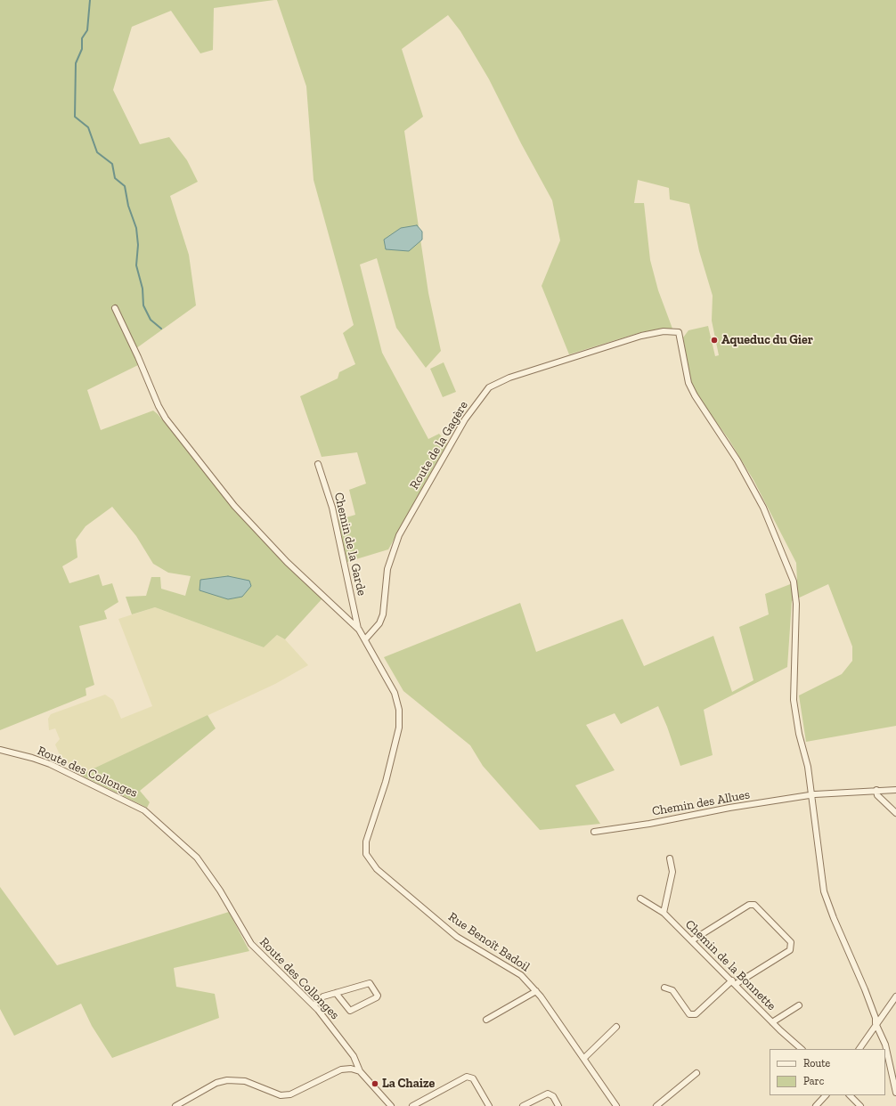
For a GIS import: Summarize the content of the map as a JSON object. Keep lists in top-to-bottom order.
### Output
{
  "streets": {
    "street": [
      "Route de la Gagère",
      "Chemin de la Garde",
      "Route des Collonges",
      "Chemin des Allues",
      "Rue Benoît Badoil",
      "Chemin de la Bonnette"
    ]
  },
  "crossings": [
    ["Route de la Gagère", "Chemin des Allues"],
    ["Route de la Gagère", "Rue Benoît Badoil"]
  ],
  "places": ["Aqueduc du Gier", "La Chaize"],
  "legend": ["Route", "Parc"]
}
